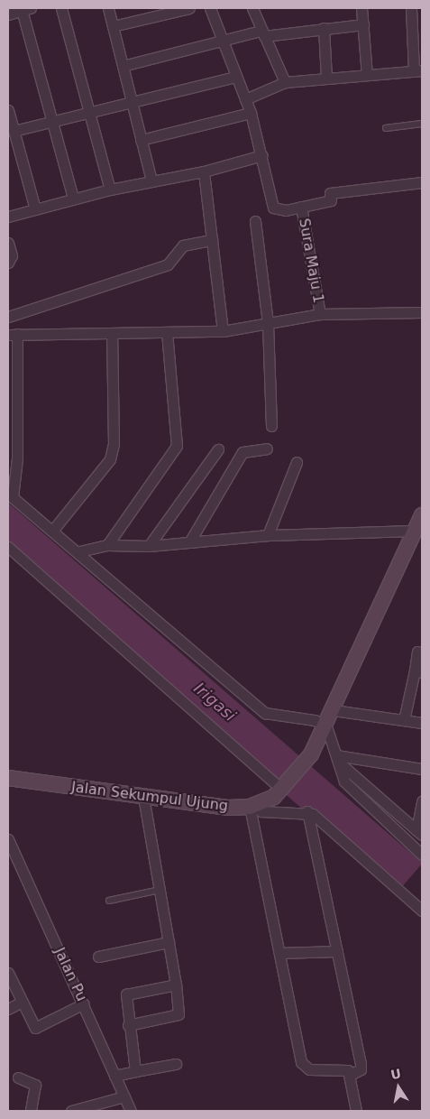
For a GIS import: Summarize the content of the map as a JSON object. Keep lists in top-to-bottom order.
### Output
{
  "streets": {
    "main road": ["Jalan Sekumpul Ujung"],
    "street": ["Sura Maju 1", "Jalan Pu"]
  },
  "water": ["Irigasi"],
  "north": "top"
}
